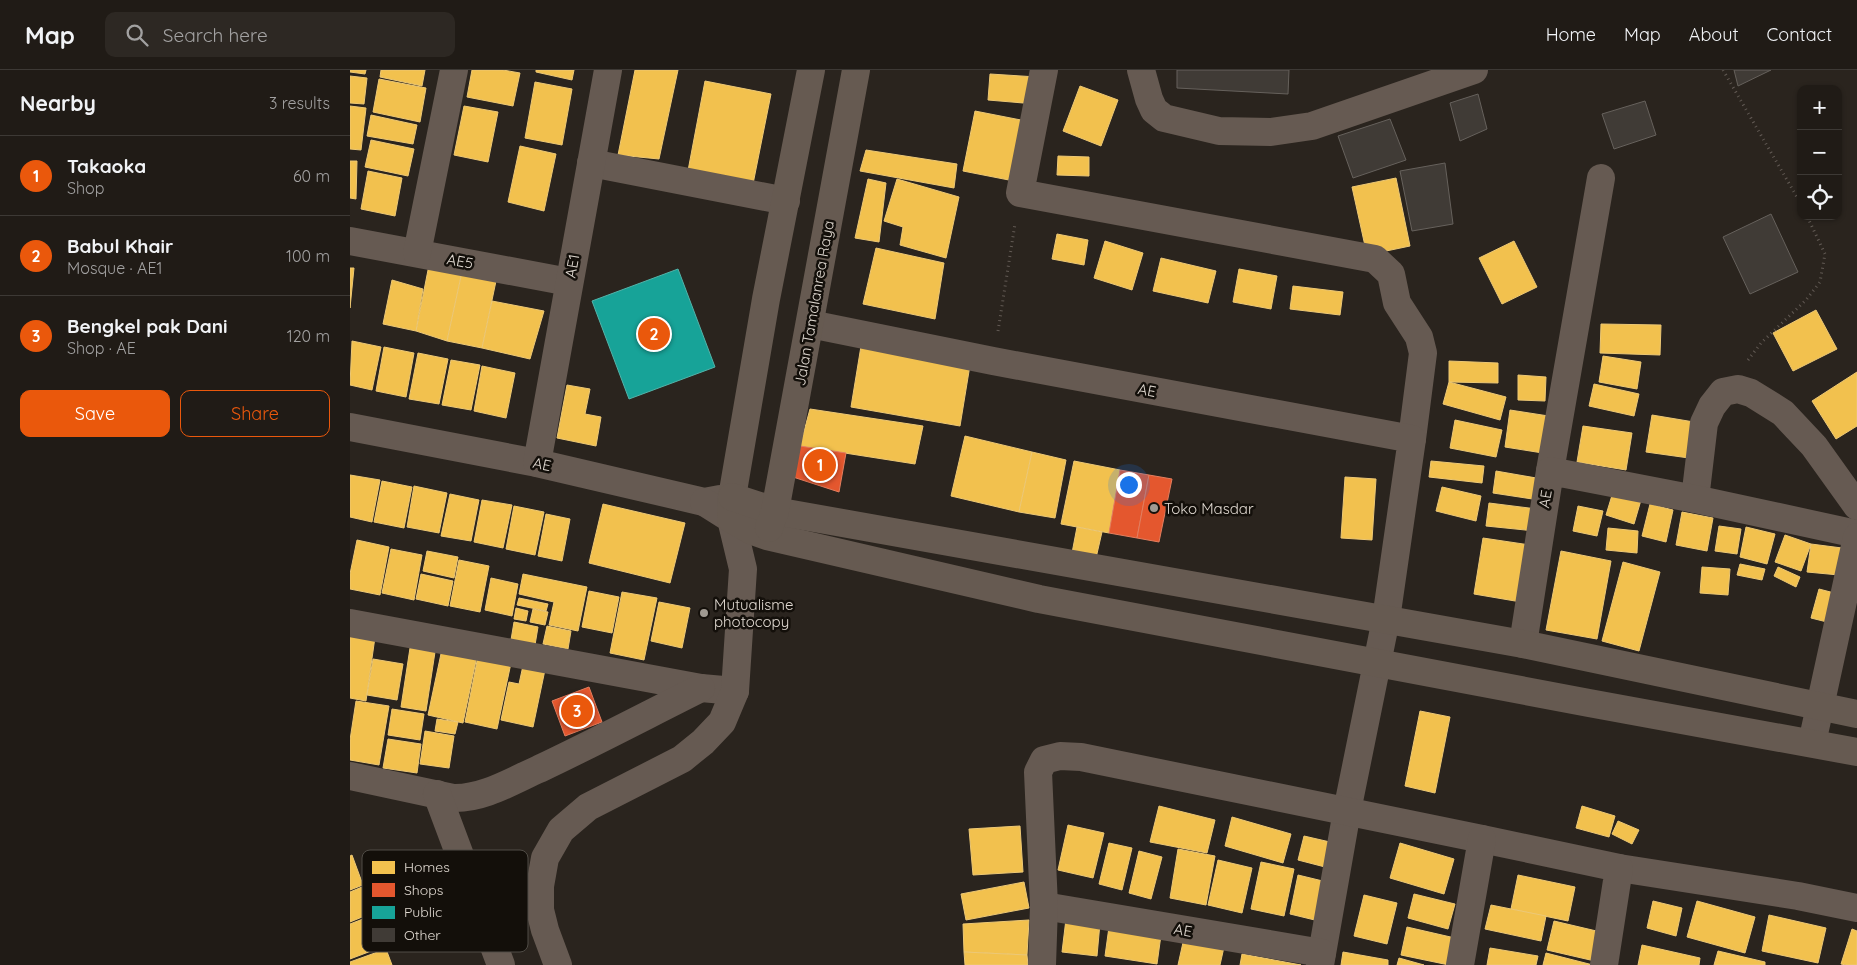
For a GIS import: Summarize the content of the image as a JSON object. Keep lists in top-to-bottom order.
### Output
{
  "streets": {
    "main road": ["Jalan Tamalanrea Raya"],
    "street": ["AE5", "AE1", "AE"]
  },
  "crossings": [
    ["AE5", "AE1"],
    ["AE1", "AE"],
    ["Jalan Tamalanrea Raya", "AE"]
  ],
  "places": ["Toko Masdar", "Mutualisme photocopy"],
  "legend": [
    "Homes",
    "Shops",
    "Public",
    "Other"
  ],
  "page": {
    "header": "Map",
    "search": "Search here",
    "nav": [
      "Home",
      "Map",
      "About",
      "Contact"
    ],
    "heading": ["Nearby", "3 results"],
    "map_buttons": ["+", "−"],
    "list": [
      {
        "mark": "1",
        "name": "Takaoka",
        "note": "Shop",
        "value": "60 m"
      },
      {
        "mark": "2",
        "name": "Babul Khair",
        "note": "Mosque · AE1",
        "value": "100 m"
      },
      {
        "mark": "3",
        "name": "Bengkel pak Dani",
        "note": "Shop · AE",
        "value": "120 m"
      }
    ],
    "pins": ["2", "1", "3"],
    "buttons": ["Save", "Share"]
  }
}
